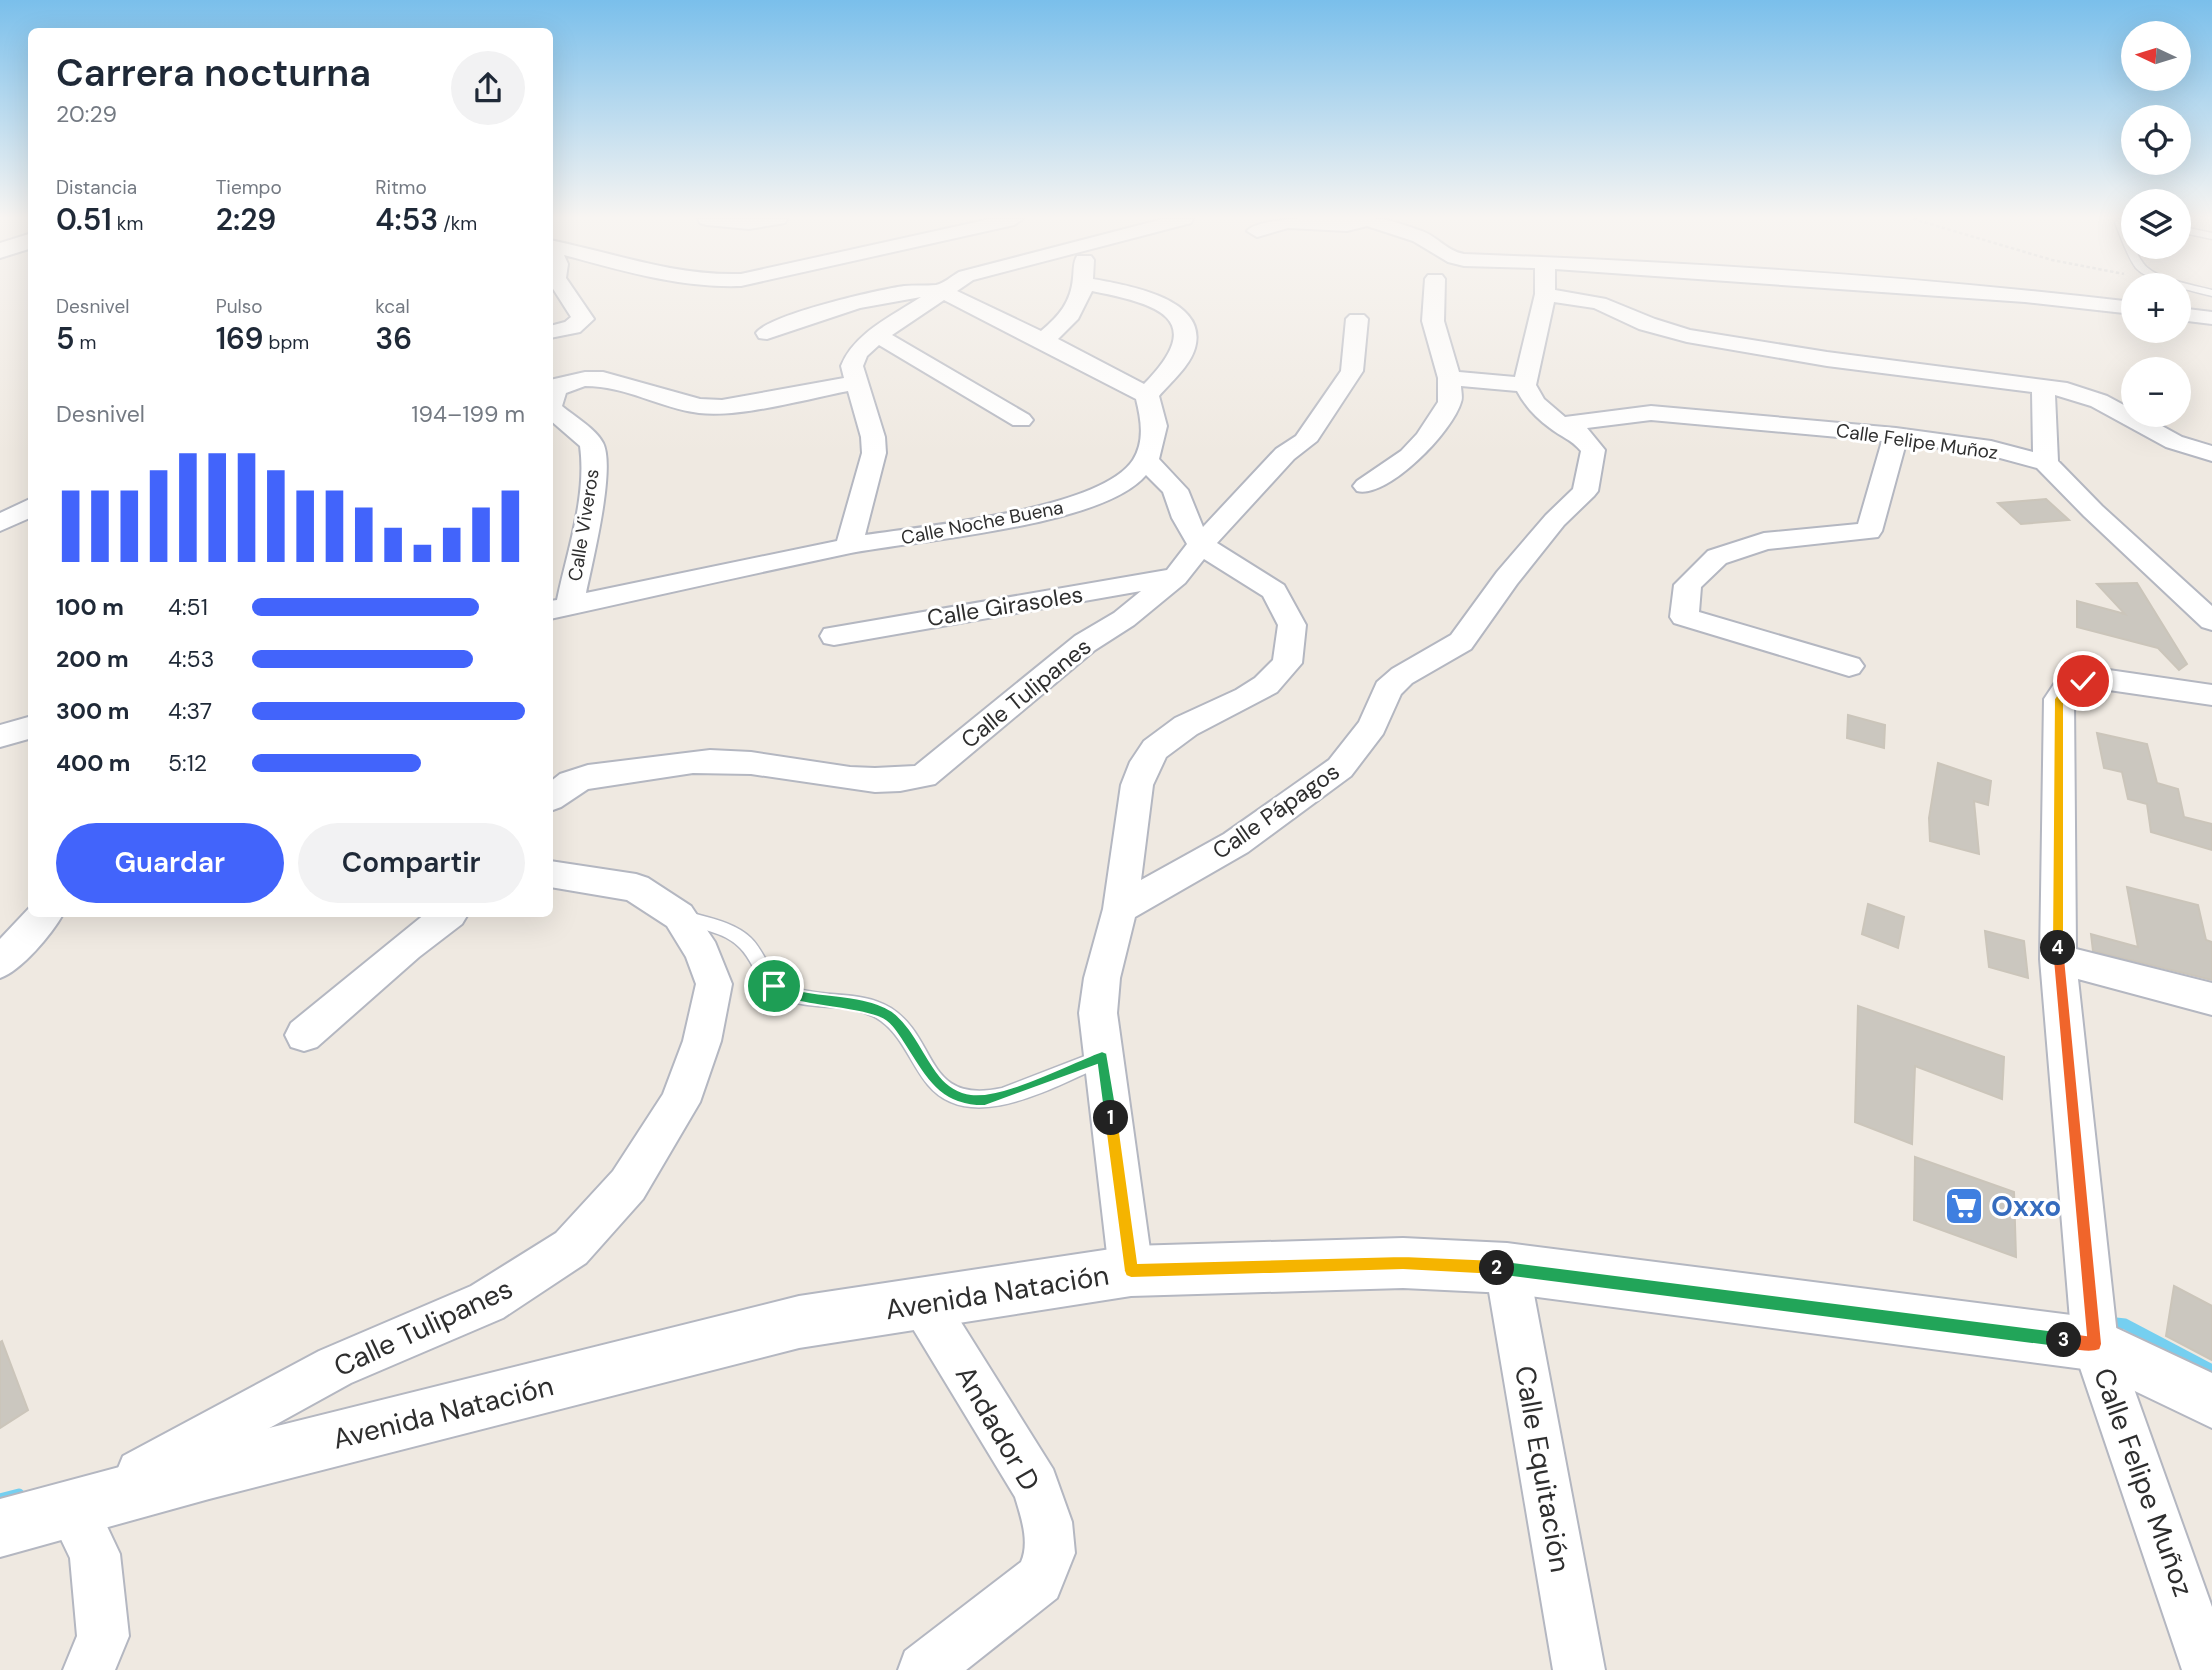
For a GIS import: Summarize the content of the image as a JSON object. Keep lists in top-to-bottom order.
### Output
{
  "streets": {
    "street": [
      "Calle Felipe Muñoz",
      "Calle Noche Buena",
      "Calle Viveros",
      "Calle Girasoles",
      "Calle Tulipanes",
      "Calle Pápagos",
      "Avenida Natación",
      "Andador D",
      "Calle Equitación"
    ]
  },
  "crossings": [
    ["Calle Felipe Muñoz", "Calle Pápagos"],
    ["Calle Felipe Muñoz", "Avenida Natación"],
    ["Calle Noche Buena", "Calle Viveros"],
    ["Calle Girasoles", "Calle Tulipanes"],
    ["Calle Tulipanes", "Avenida Natación"],
    ["Avenida Natación", "Andador D"],
    ["Avenida Natación", "Calle Equitación"]
  ],
  "places": {
    "supermarket": ["Oxxo"]
  },
  "north": "left",
  "page": {
    "map_buttons": ["+", "−"],
    "heading": ["Carrera nocturna", "20:29"],
    "stats": [
      ["Distancia", "0.51 km"],
      ["Tiempo", "2:29"],
      ["Ritmo", "4:53 /km"],
      ["Desnivel", "5 m"],
      ["Pulso", "169 bpm"],
      ["kcal", "36"]
    ],
    "chart": ["Desnivel", "194–199 m"],
    "list": [
      {
        "name": "100 m",
        "note": "4:51"
      },
      {
        "name": "200 m",
        "note": "4:53"
      },
      {
        "name": "300 m",
        "note": "4:37"
      },
      {
        "name": "400 m",
        "note": "5:12"
      }
    ],
    "buttons": ["Guardar", "Compartir"],
    "pins": [
      "4",
      "1",
      "2",
      "3"
    ]
  }
}
